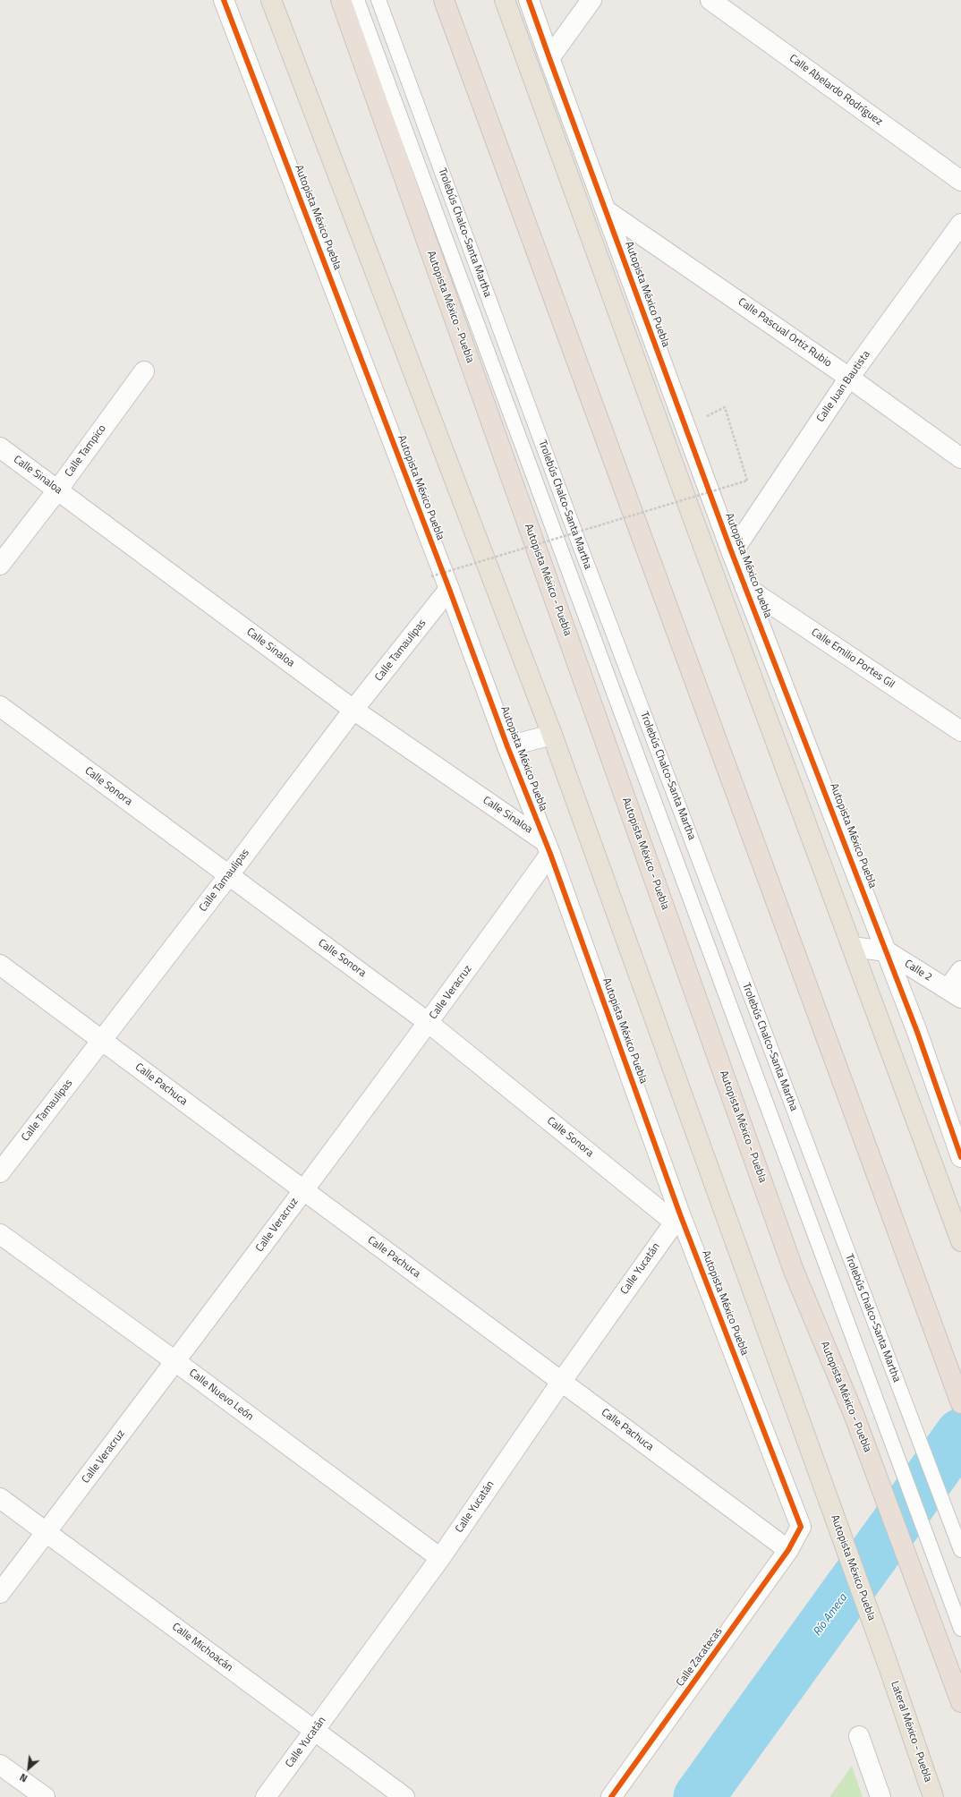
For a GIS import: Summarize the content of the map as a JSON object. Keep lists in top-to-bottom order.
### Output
{
  "streets": {
    "highway": ["Autopista México Puebla", "Autopista México - Puebla", "Lateral México - Puebla"],
    "street": [
      "Calle Abelardo Rodríguez",
      "Calle Pascual Ortiz Rubio",
      "Calle Juan Bautista",
      "Calle Tampico",
      "Calle Sinaloa",
      "Calle Tamaulipas",
      "Calle Emilio Portes Gil",
      "Calle Sonora",
      "Calle 2",
      "Calle Veracruz",
      "Calle Pachuca",
      "Calle Yucatán",
      "Calle Nuevo León",
      "Calle Michoacán",
      "Calle Zacatecas"
    ],
    "lane": ["Trolebús Chalco-Santa Martha"]
  },
  "crossings": [
    ["Autopista México Puebla", "Calle Pascual Ortiz Rubio"],
    ["Autopista México Puebla", "Calle Juan Bautista"],
    ["Autopista México Puebla", "Calle Sinaloa"],
    ["Autopista México Puebla", "Calle Tamaulipas"],
    ["Autopista México Puebla", "Calle Emilio Portes Gil"],
    ["Autopista México Puebla", "Calle Sonora"],
    ["Autopista México Puebla", "Calle 2"],
    ["Autopista México Puebla", "Calle Veracruz"],
    ["Autopista México Puebla", "Calle Yucatán"],
    ["Autopista México Puebla", "Calle Zacatecas"],
    ["Autopista México Puebla", "Lateral México - Puebla"],
    ["Calle Pascual Ortiz Rubio", "Calle Juan Bautista"],
    ["Calle Tampico", "Calle Sinaloa"],
    ["Calle Sinaloa", "Calle Tamaulipas"],
    ["Calle Sinaloa", "Calle Veracruz"],
    ["Calle Tamaulipas", "Calle Sonora"],
    ["Calle Tamaulipas", "Calle Pachuca"],
    ["Calle Sonora", "Calle Veracruz"],
    ["Calle Sonora", "Calle Yucatán"],
    ["Calle Veracruz", "Calle Pachuca"],
    ["Calle Veracruz", "Calle Nuevo León"],
    ["Calle Veracruz", "Calle Michoacán"],
    ["Calle Pachuca", "Calle Yucatán"],
    ["Calle Pachuca", "Calle Zacatecas"],
    ["Calle Yucatán", "Calle Nuevo León"],
    ["Calle Yucatán", "Calle Michoacán"]
  ],
  "water": ["Río Ameca"],
  "north": "bottom left"
}
